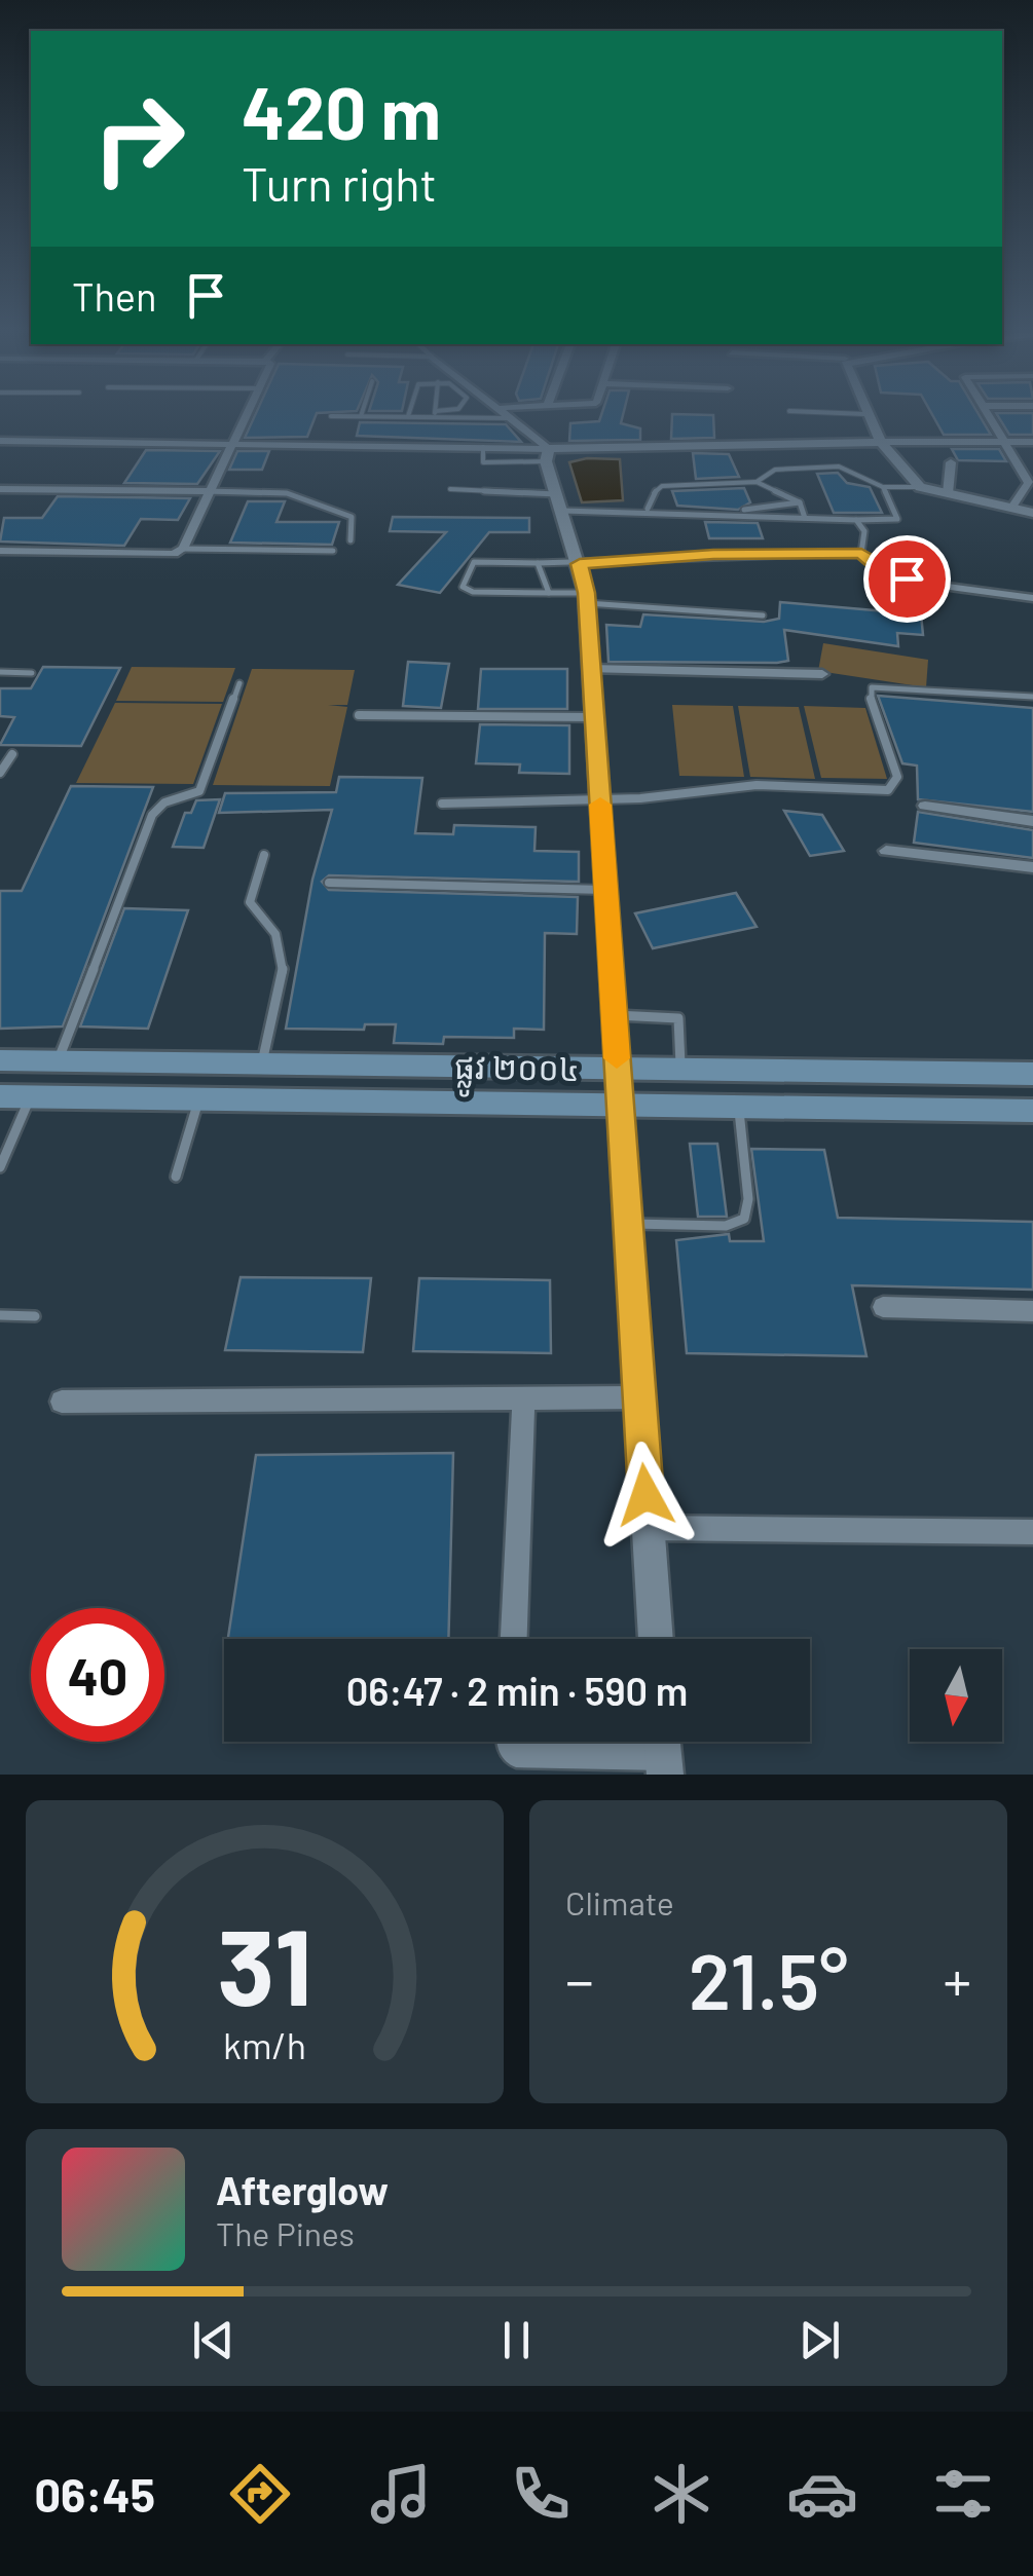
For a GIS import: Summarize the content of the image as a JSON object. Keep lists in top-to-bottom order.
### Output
{
  "streets": {
    "main road": ["ផ្លូវ ២០០៤"]
  },
  "north": "bottom",
  "page": {
    "turn": ["420 m", "Turn right"],
    "then": "Then",
    "limit": "40",
    "trip": "06:47 · 2 min · 590 m",
    "tile": "Climate",
    "heat": ["−", "21.5°", "+"],
    "song": ["Afterglow", "The Pines"],
    "tabs": "06:45",
    "gauge": ["31", "km/h"]
  }
}
